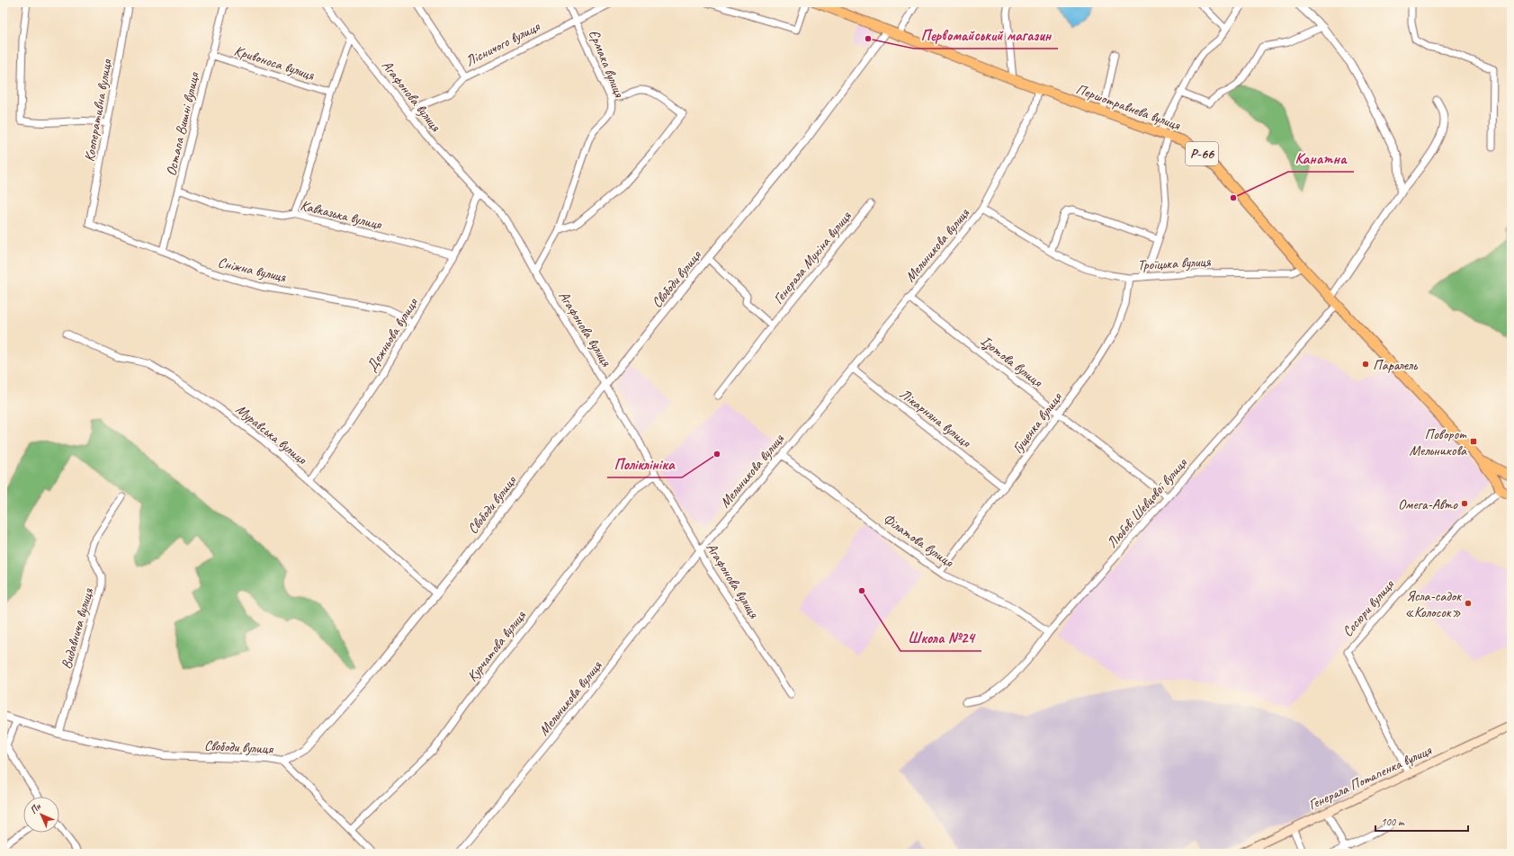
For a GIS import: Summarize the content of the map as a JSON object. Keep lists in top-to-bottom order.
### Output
{
  "streets": {
    "main road": ["Першотравнева вулиця", "Р-66", "Генерала Потапенка вулиця"],
    "street": [
      "Лісничого вулиця",
      "Кривоноса вулиця",
      "Єрмака вулиця",
      "Агафонова вулиця",
      "Кооперативна вулиця",
      "Остапа Вишні вулиця",
      "Кавказька вулиця",
      "Мельникова вулиця",
      "Генерала Мухіна вулиця",
      "Троїцька вулиця",
      "Сніжна вулиця",
      "Свободи вулиця",
      "Дежньова вулиця",
      "Ізотова вулиця",
      "Лікарняна вулиця",
      "Гущенка вулиця",
      "Муравська вулиця",
      "Любові Шевцової вулиця",
      "Філатова вулиця",
      "Сосюри вулиця",
      "Видавнича вулиця",
      "Курчатова вулиця"
    ]
  },
  "crossings": [
    ["Лісничого вулиця", "Єрмака вулиця"],
    ["Лісничого вулиця", "Агафонова вулиця"],
    ["Кривоноса вулиця", "Остапа Вишні вулиця"],
    ["Єрмака вулиця", "Агафонова вулиця"],
    ["Агафонова вулиця", "Мельникова вулиця"],
    ["Агафонова вулиця", "Свободи вулиця"],
    ["Агафонова вулиця", "Дежньова вулиця"],
    ["Агафонова вулиця", "Курчатова вулиця"],
    ["Першотравнева вулиця", "Мельникова вулиця"],
    ["Першотравнева вулиця", "Троїцька вулиця"],
    ["Першотравнева вулиця", "Свободи вулиця"],
    ["Першотравнева вулиця", "Любові Шевцової вулиця"],
    ["Першотравнева вулиця", "Сосюри вулиця"],
    ["Кооперативна вулиця", "Сніжна вулиця"],
    ["Остапа Вишні вулиця", "Кавказька вулиця"],
    ["Остапа Вишні вулиця", "Сніжна вулиця"],
    ["Кавказька вулиця", "Дежньова вулиця"],
    ["Мельникова вулиця", "Троїцька вулиця"],
    ["Мельникова вулиця", "Ізотова вулиця"],
    ["Мельникова вулиця", "Лікарняна вулиця"],
    ["Мельникова вулиця", "Філатова вулиця"],
    ["Генерала Мухіна вулиця", "Свободи вулиця"],
    ["Троїцька вулиця", "Гущенка вулиця"],
    ["Сніжна вулиця", "Дежньова вулиця"],
    ["Свободи вулиця", "Муравська вулиця"],
    ["Свободи вулиця", "Видавнича вулиця"],
    ["Дежньова вулиця", "Муравська вулиця"],
    ["Ізотова вулиця", "Гущенка вулиця"],
    ["Ізотова вулиця", "Любові Шевцової вулиця"],
    ["Лікарняна вулиця", "Гущенка вулиця"],
    ["Гущенка вулиця", "Філатова вулиця"],
    ["Любові Шевцової вулиця", "Філатова вулиця"],
    ["Сосюри вулиця", "Генерала Потапенка вулиця"]
  ],
  "places": {
    "other": [
      "Первомайський магазин",
      "Канатна",
      "Паралель",
      "Поліклініка",
      "Омега-Авто",
      "Школа №24",
      "Ясла-садок «Колосок»"
    ],
    "transit": ["Поворот Мельникова"]
  },
  "scale_bar": "100 m",
  "north": "top left"
}
